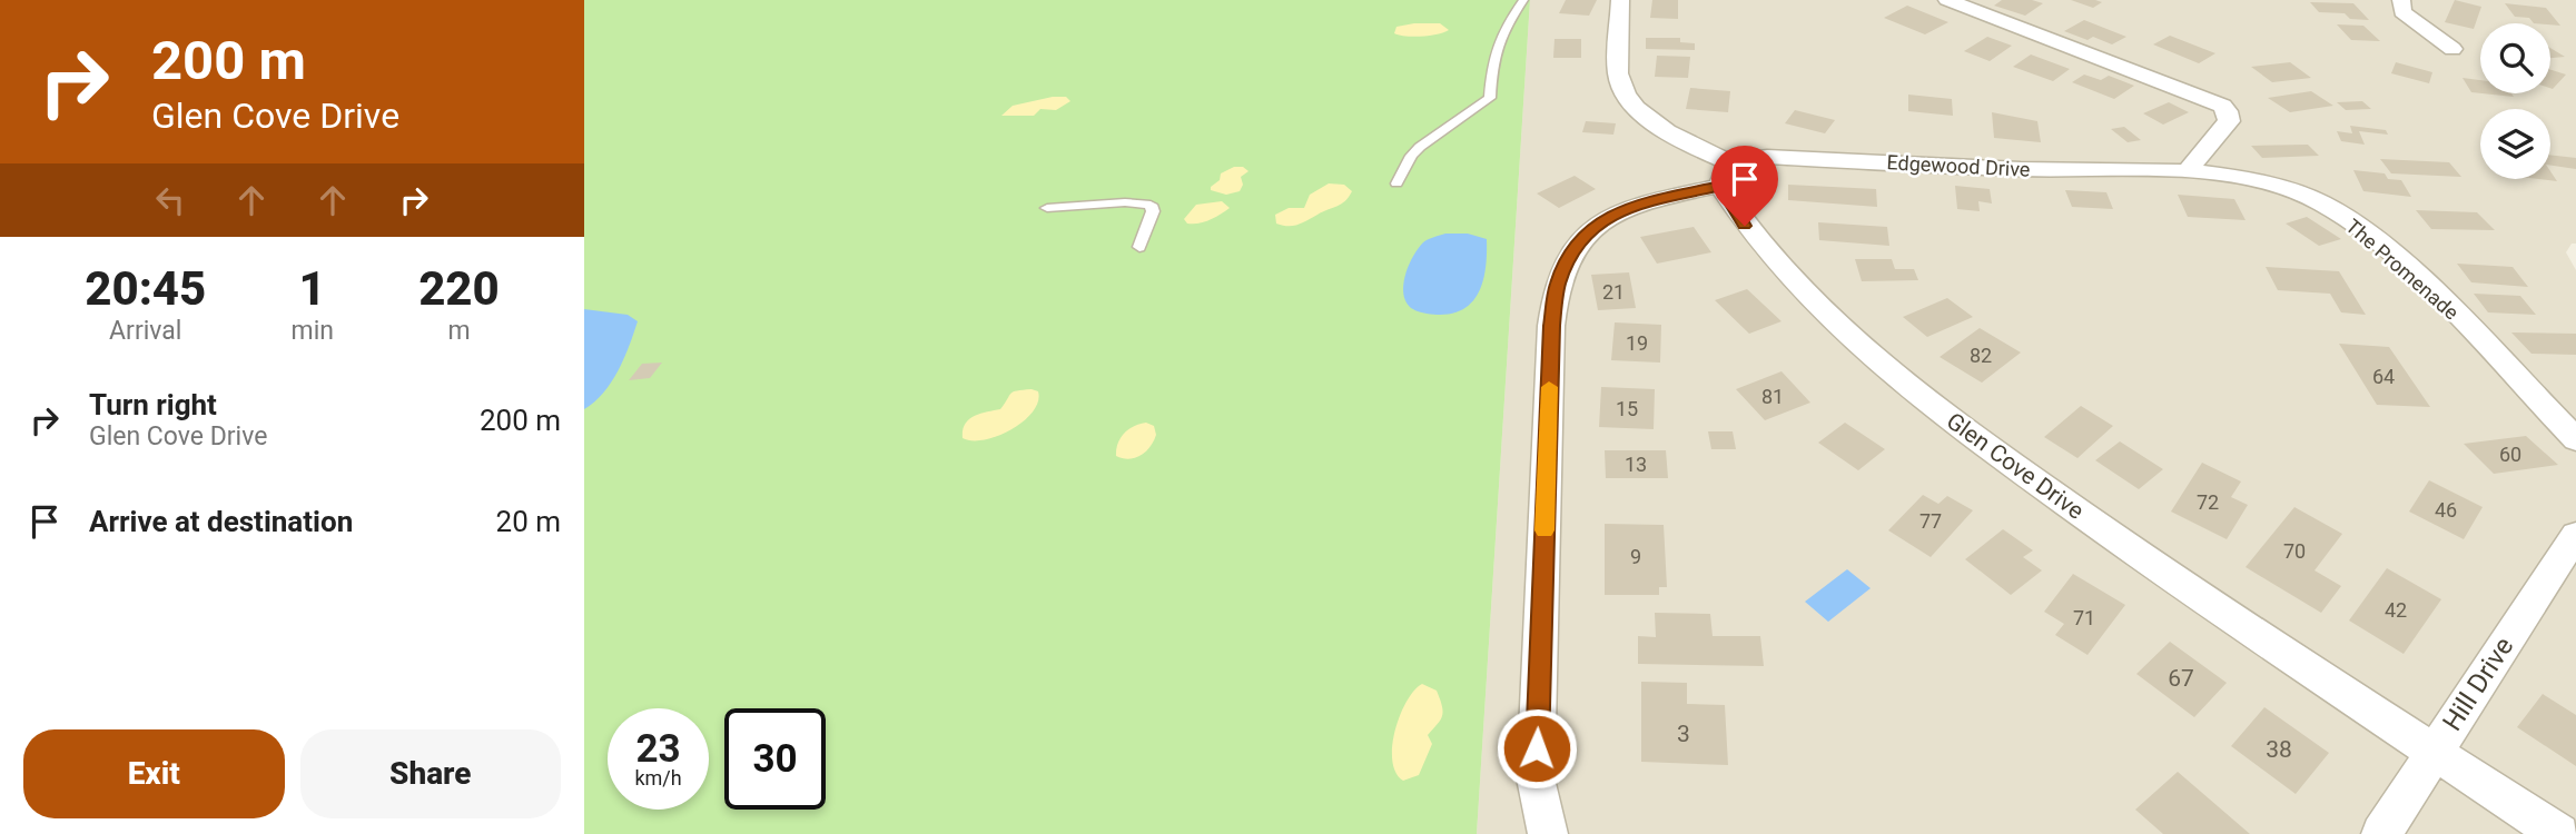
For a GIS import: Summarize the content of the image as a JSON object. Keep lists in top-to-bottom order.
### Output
{
  "streets": {
    "street": [
      "Edgewood Drive",
      "The Promenade",
      "Glen Cove Drive",
      "Hill Drive"
    ]
  },
  "crossings": [
    ["Edgewood Drive", "The Promenade"],
    ["Edgewood Drive", "Glen Cove Drive"],
    ["Glen Cove Drive", "Hill Drive"]
  ],
  "house_numbers": [
    "21",
    "19",
    "82",
    "64",
    "81",
    "15",
    "60",
    "13",
    "72",
    "46",
    "77",
    "70",
    "9",
    "42",
    "71",
    "67",
    "3",
    "38"
  ],
  "page": {
    "turn": ["200 m", "Glen Cove Drive"],
    "eta": [
      "20:45",
      "Arrival",
      "1",
      "min",
      "220",
      "m"
    ],
    "list": [
      {
        "name": "Turn right",
        "note": "Glen Cove Drive",
        "value": "200 m"
      },
      {
        "name": "Arrive at destination",
        "value": "20 m"
      }
    ],
    "speed": "23 km/h",
    "limit": "30",
    "buttons": ["Exit", "Share"]
  }
}
